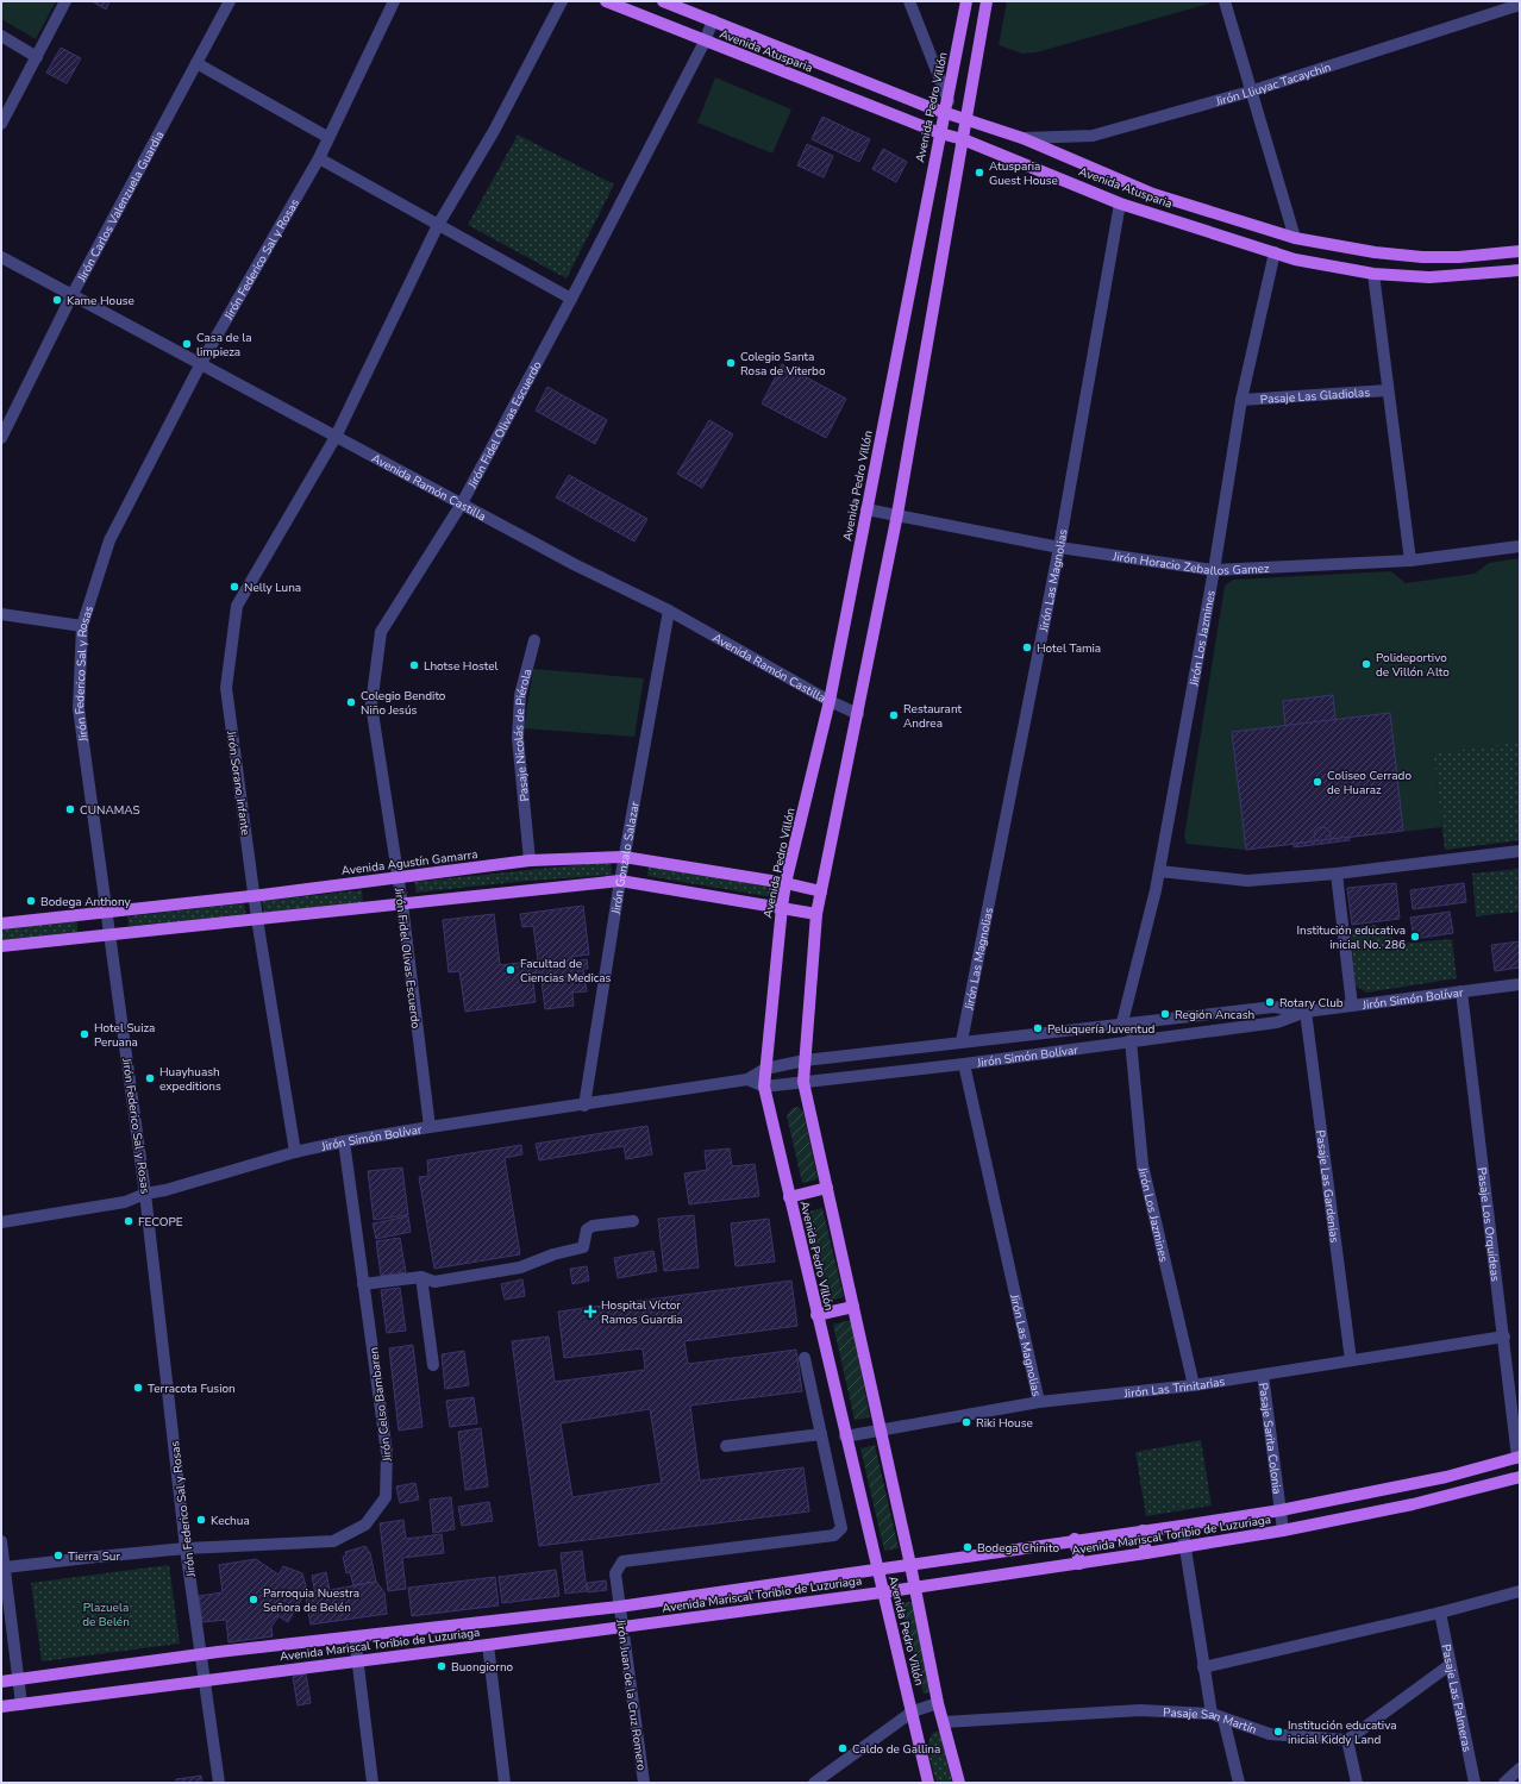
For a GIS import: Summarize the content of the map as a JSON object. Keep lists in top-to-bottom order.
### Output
{
  "streets": {
    "main road": [
      "Avenida Atusparia",
      "Avenida Pedro Villón",
      "Avenida Agustín Gamarra",
      "Avenida Mariscal Toribio de Luzuriaga"
    ],
    "street": [
      "Jirón Lliuyac Tacaychin",
      "Jirón Carlos Valenzuela Guardia",
      "Jirón Federico Sal y Rosas",
      "Pasaje Las Gladiolas",
      "Jirón Fidel Olivas Escuerdo",
      "Avenida Ramón Castilla",
      "Jirón Horacio Zeballos Gamez",
      "Jirón Las Magnolias",
      "Jirón Los Jazmines",
      "Pasaje Nicolás de Piérola",
      "Jirón Sorano Infante",
      "Jirón Gonzalo Salazar",
      "Jirón Simón Bolívar",
      "Pasaje Las Gardenias",
      "Pasaje Los Orquídeas",
      "Jirón Las Trinitarias",
      "Jirón Celso Bambaren",
      "Pasaje Sarita Colonia",
      "Jirón Juan de la Cruz Romero",
      "Pasaje Las Palmeras",
      "Pasaje San Martín"
    ]
  },
  "crossings": [
    ["Avenida Atusparia", "Jirón Lliuyac Tacaychin"],
    ["Avenida Atusparia", "Avenida Pedro Villón"],
    ["Avenida Atusparia", "Jirón Fidel Olivas Escuerdo"],
    ["Avenida Atusparia", "Jirón Las Magnolias"],
    ["Avenida Atusparia", "Jirón Los Jazmines"],
    ["Avenida Pedro Villón", "Avenida Ramón Castilla"],
    ["Avenida Pedro Villón", "Jirón Horacio Zeballos Gamez"],
    ["Avenida Pedro Villón", "Avenida Agustín Gamarra"],
    ["Avenida Pedro Villón", "Jirón Simón Bolívar"],
    ["Avenida Pedro Villón", "Jirón Las Trinitarias"],
    ["Avenida Pedro Villón", "Avenida Mariscal Toribio de Luzuriaga"],
    ["Avenida Pedro Villón", "Pasaje San Martín"],
    ["Jirón Carlos Valenzuela Guardia", "Avenida Ramón Castilla"],
    ["Jirón Federico Sal y Rosas", "Avenida Ramón Castilla"],
    ["Jirón Federico Sal y Rosas", "Avenida Agustín Gamarra"],
    ["Jirón Federico Sal y Rosas", "Jirón Simón Bolívar"],
    ["Jirón Federico Sal y Rosas", "Jirón Celso Bambaren"],
    ["Jirón Federico Sal y Rosas", "Avenida Mariscal Toribio de Luzuriaga"],
    ["Pasaje Las Gladiolas", "Jirón Los Jazmines"],
    ["Jirón Fidel Olivas Escuerdo", "Avenida Ramón Castilla"],
    ["Jirón Fidel Olivas Escuerdo", "Avenida Agustín Gamarra"],
    ["Jirón Fidel Olivas Escuerdo", "Jirón Simón Bolívar"],
    ["Avenida Ramón Castilla", "Jirón Sorano Infante"],
    ["Avenida Ramón Castilla", "Jirón Gonzalo Salazar"],
    ["Jirón Horacio Zeballos Gamez", "Jirón Las Magnolias"],
    ["Jirón Horacio Zeballos Gamez", "Jirón Los Jazmines"],
    ["Jirón Las Magnolias", "Jirón Simón Bolívar"],
    ["Jirón Las Magnolias", "Jirón Las Trinitarias"],
    ["Jirón Los Jazmines", "Jirón Simón Bolívar"],
    ["Jirón Los Jazmines", "Jirón Las Trinitarias"],
    ["Pasaje Nicolás de Piérola", "Avenida Agustín Gamarra"],
    ["Jirón Sorano Infante", "Avenida Agustín Gamarra"],
    ["Jirón Sorano Infante", "Jirón Simón Bolívar"],
    ["Jirón Gonzalo Salazar", "Avenida Agustín Gamarra"],
    ["Jirón Gonzalo Salazar", "Jirón Simón Bolívar"],
    ["Jirón Simón Bolívar", "Pasaje Las Gardenias"],
    ["Jirón Simón Bolívar", "Pasaje Los Orquídeas"],
    ["Jirón Simón Bolívar", "Jirón Celso Bambaren"],
    ["Pasaje Las Gardenias", "Jirón Las Trinitarias"],
    ["Pasaje Los Orquídeas", "Jirón Las Trinitarias"],
    ["Pasaje Los Orquídeas", "Avenida Mariscal Toribio de Luzuriaga"],
    ["Jirón Las Trinitarias", "Pasaje Sarita Colonia"],
    ["Pasaje Sarita Colonia", "Avenida Mariscal Toribio de Luzuriaga"],
    ["Avenida Mariscal Toribio de Luzuriaga", "Jirón Juan de la Cruz Romero"]
  ],
  "parks": ["Plazuela de Belén"],
  "places": {
    "other": [
      "Atusparia Guest House",
      "Kame House",
      "Casa de la limpieza",
      "Colegio Santa Rosa de Viterbo",
      "Nelly Luna",
      "Hotel Tamia",
      "Polideportivo de Villón Alto",
      "Lhotse Hostel",
      "Colegio Bendito Niño Jesús",
      "Restaurant Andrea",
      "Coliseo Cerrado de Huaraz",
      "CUNAMAS",
      "Bodega Anthony",
      "Institución educativa inicial No. 286",
      "Facultad de Ciencias Medicas",
      "Rotary Club",
      "Región Ancash",
      "Peluquería Juventud",
      "Hotel Suiza Peruana",
      "Huayhuash expeditions",
      "FECOPE",
      "Terracota Fusion",
      "Riki House",
      "Kechua",
      "Bodega Chinito",
      "Tierra Sur",
      "Parroquia Nuestra Señora de Belén",
      "Buongiorno",
      "Institución educativa inicial Kiddy Land",
      "Caldo de Gallina"
    ],
    "health": ["Hospital Víctor Ramos Guardia"]
  }
}
